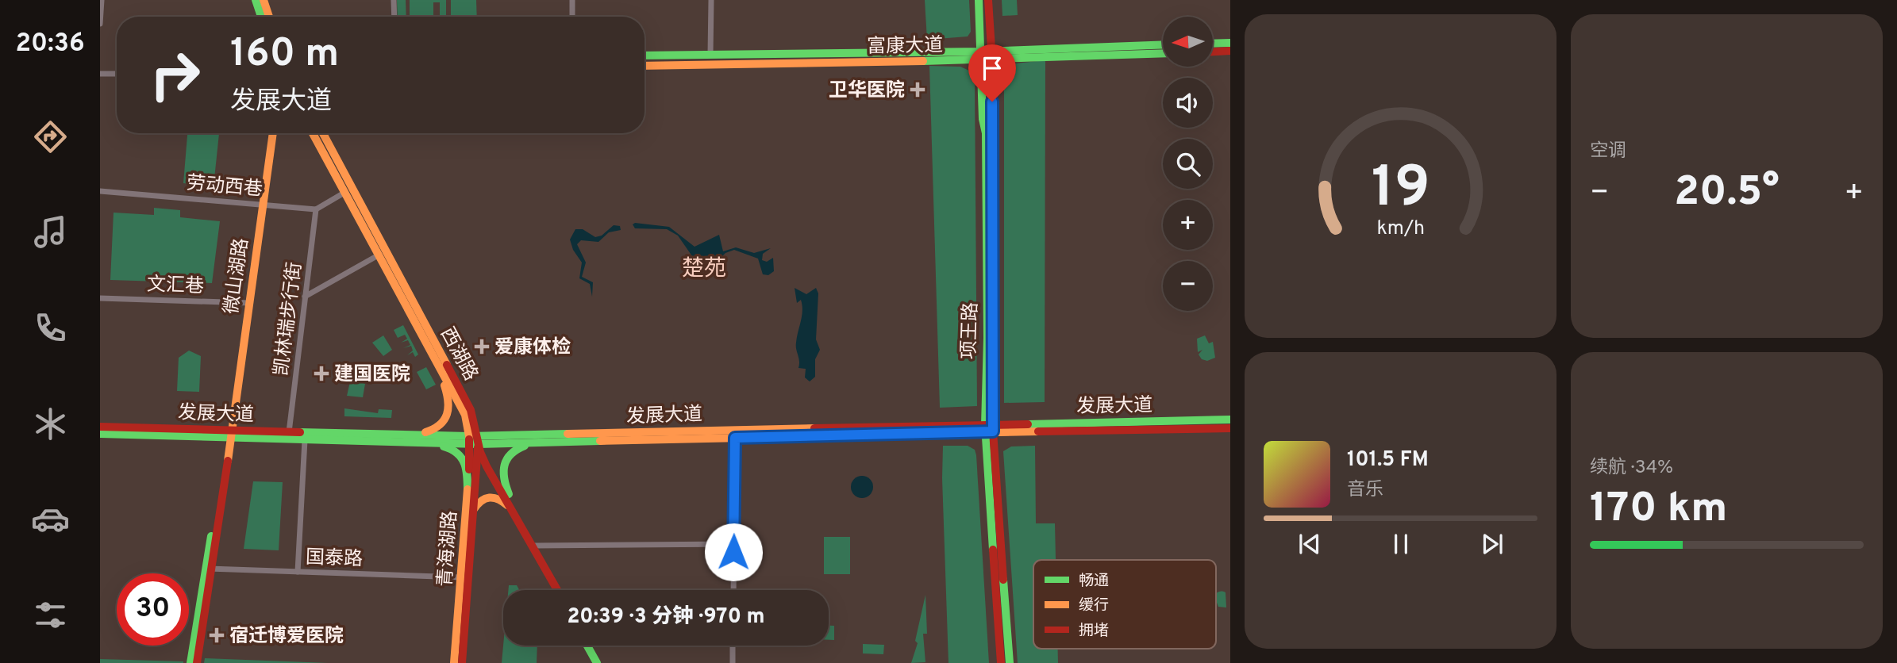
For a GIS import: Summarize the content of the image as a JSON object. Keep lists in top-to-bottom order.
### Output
{
  "streets": {
    "main road": [
      "富康大道",
      "微山湖路",
      "项王路",
      "西湖路",
      "发展大道",
      "青海湖路"
    ],
    "street": [
      "劳动西巷",
      "文汇巷",
      "凯林瑞步行街",
      "国泰路"
    ]
  },
  "crossings": [
    ["富康大道", "项王路"],
    ["劳动西巷", "微山湖路"],
    ["劳动西巷", "凯林瑞步行街"],
    ["微山湖路", "文汇巷"],
    ["微山湖路", "发展大道"],
    ["微山湖路", "国泰路"],
    ["凯林瑞步行街", "发展大道"],
    ["项王路", "发展大道"],
    ["西湖路", "发展大道"],
    ["西湖路", "青海湖路"],
    ["发展大道", "青海湖路"],
    ["青海湖路", "国泰路"]
  ],
  "districts": ["楚苑"],
  "places": {
    "health": [
      "卫华医院",
      "爱康体检",
      "建国医院",
      "宿迁博爱医院"
    ]
  },
  "legend": ["畅通", "缓行", "拥堵"],
  "north": "left",
  "page": {
    "tabs": "20:36",
    "tile": [
      "空调",
      ["续航 · 34%", "170 km"]
    ],
    "map_buttons": ["+", "−"],
    "turn": ["160 m", "发展大道"],
    "heat": ["−", "20.5°", "+"],
    "song": ["101.5 FM", "音乐"],
    "limit": "30",
    "trip": "20:39 · 3 分钟 · 970 m",
    "gauge": ["19", "km/h"]
  }
}
